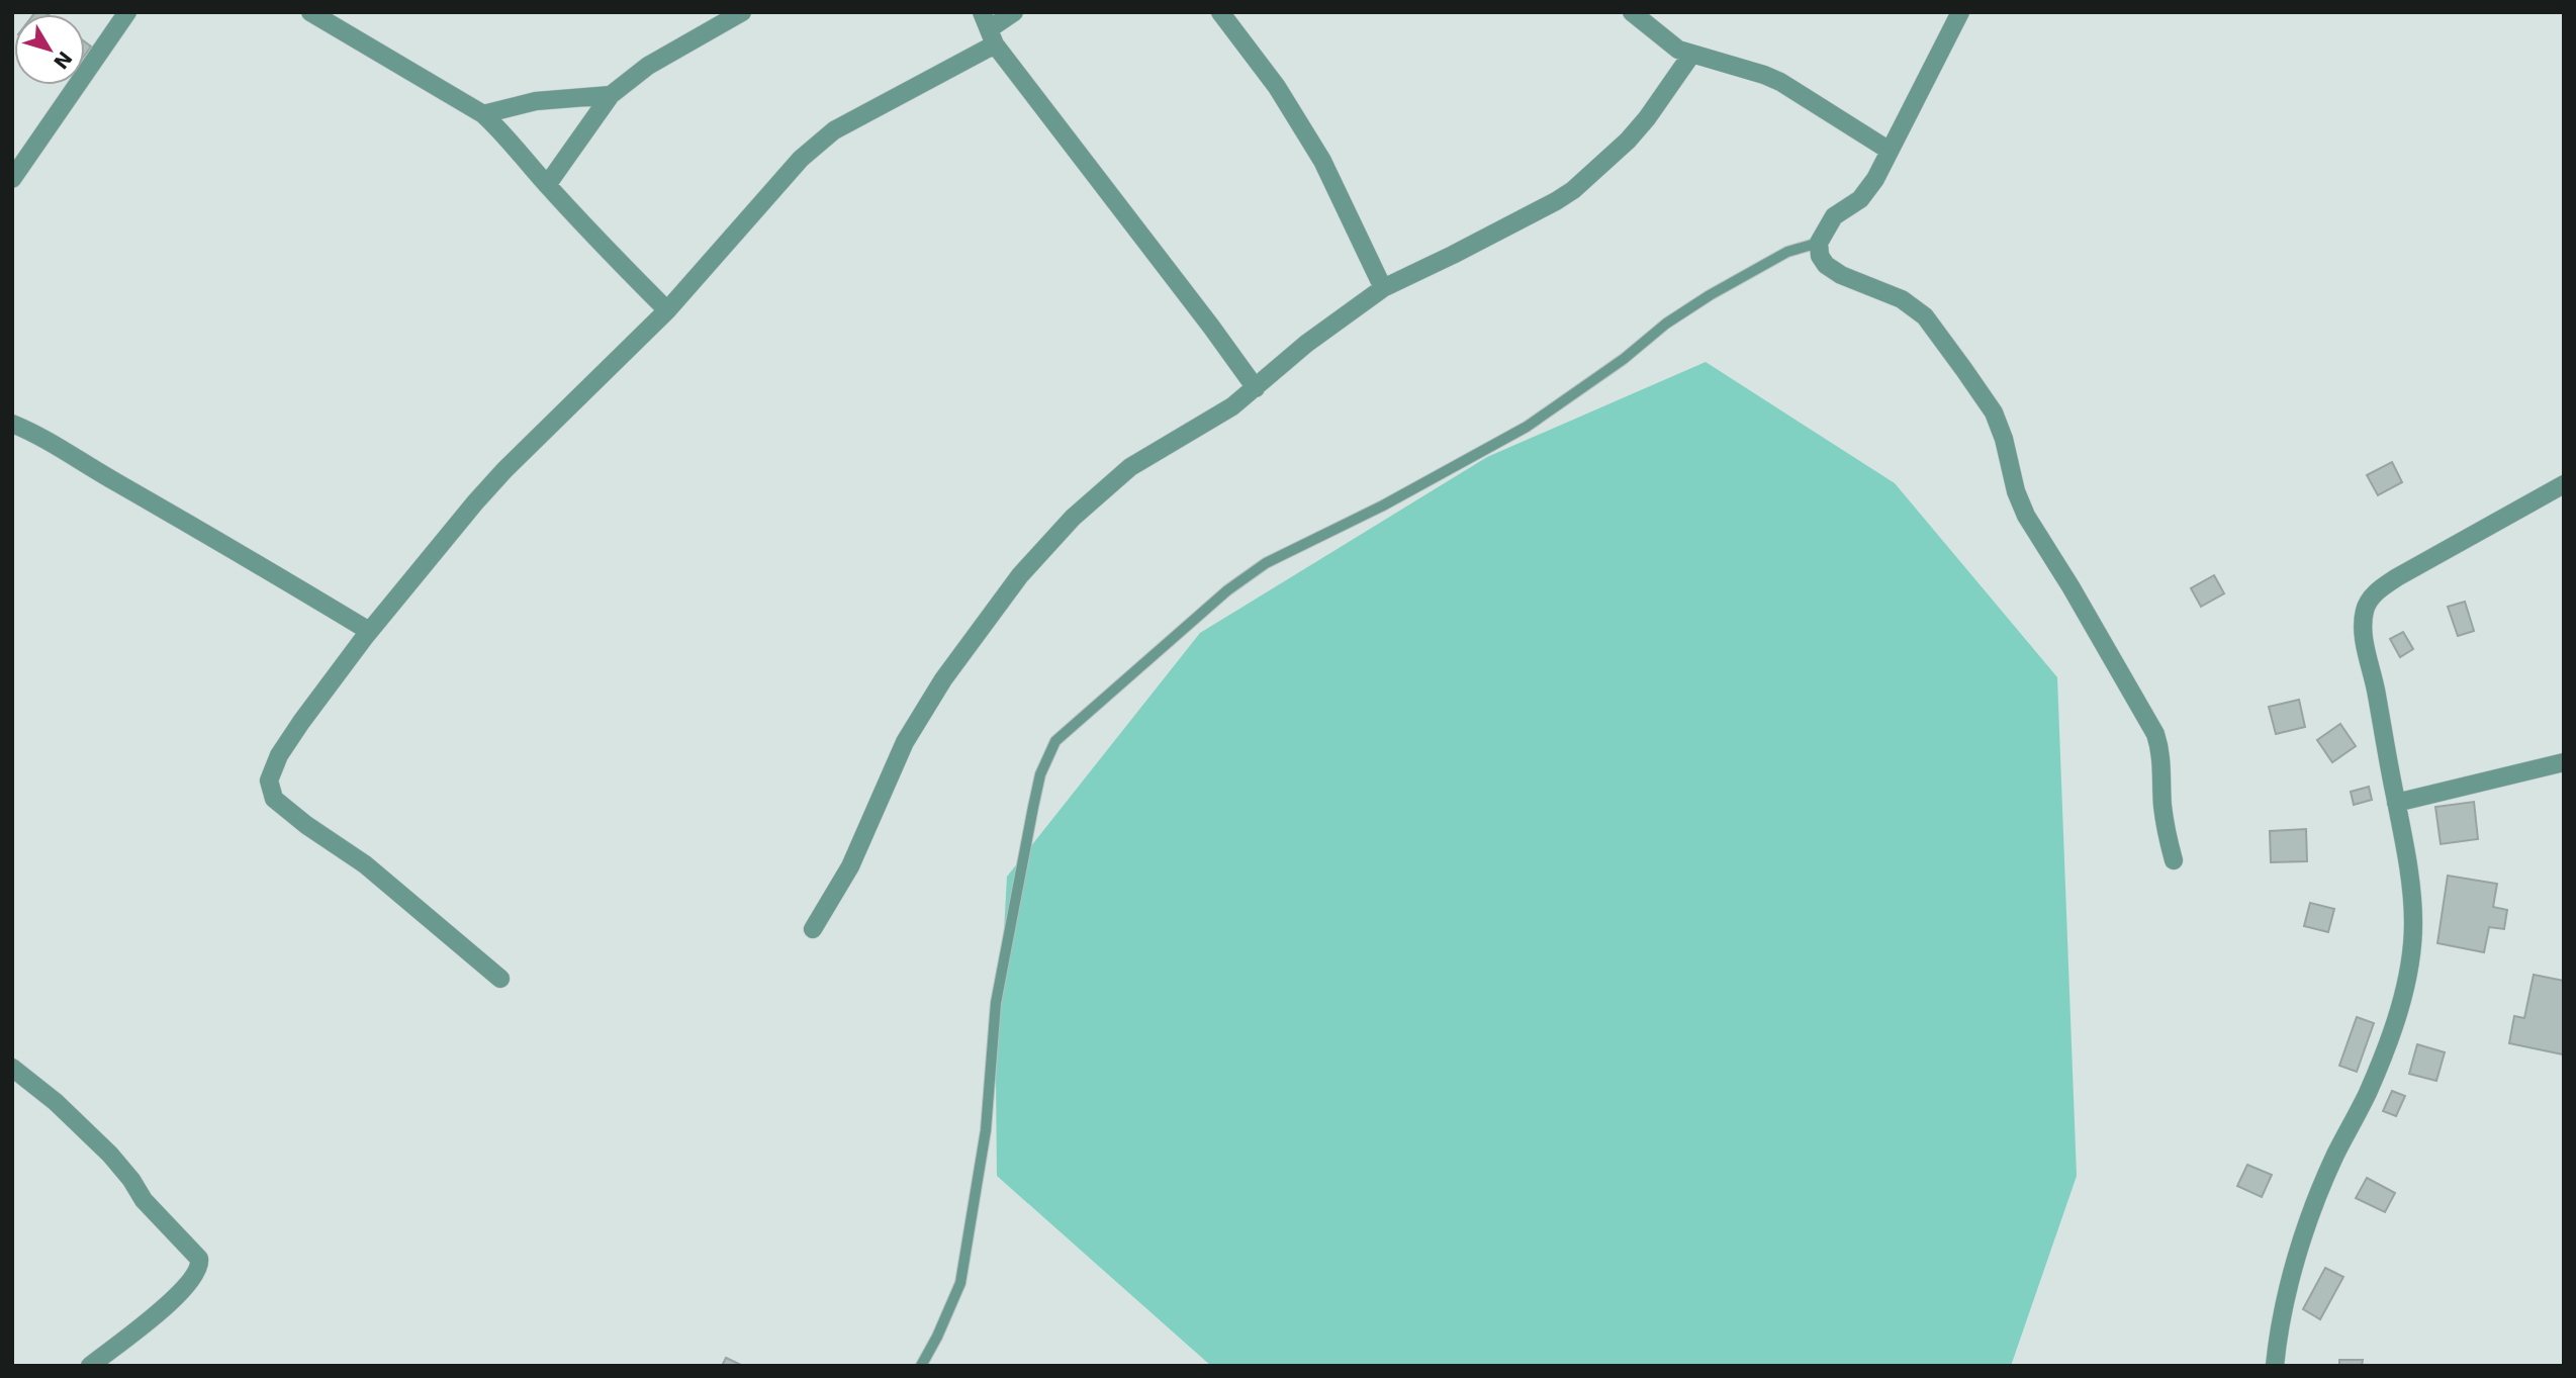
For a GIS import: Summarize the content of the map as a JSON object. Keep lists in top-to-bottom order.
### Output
{
  "north": "bottom right"
}
